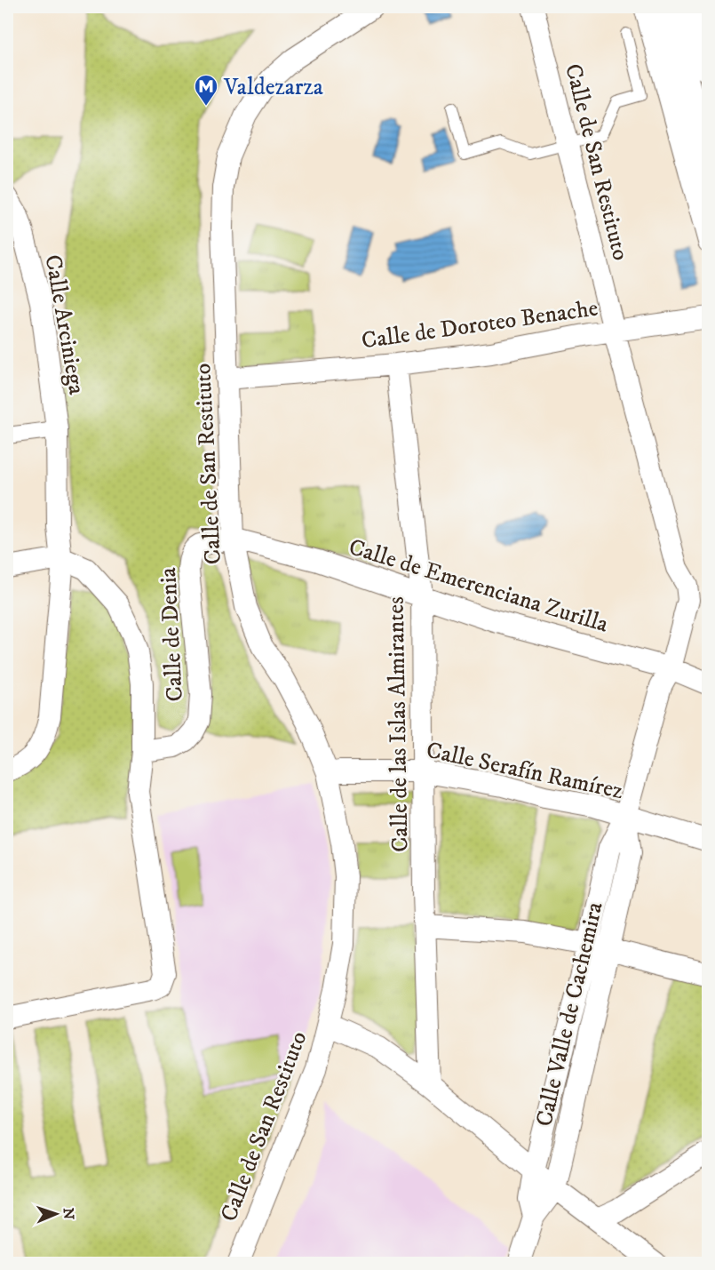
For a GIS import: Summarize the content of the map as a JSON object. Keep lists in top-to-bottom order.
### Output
{
  "streets": {
    "street": [
      "Calle de San Restituto",
      "Calle de Doroteo Benache",
      "Calle Arciniega",
      "Calle de Emerenciana Zurilla",
      "Calle de Denia",
      "Calle de las Islas Almirantes",
      "Calle Serafín Ramírez",
      "Calle Valle de Cachemira"
    ]
  },
  "crossings": [
    ["Calle de San Restituto", "Calle de Doroteo Benache"],
    ["Calle de San Restituto", "Calle de Emerenciana Zurilla"],
    ["Calle de San Restituto", "Calle de Denia"],
    ["Calle de San Restituto", "Calle Serafín Ramírez"],
    ["Calle de San Restituto", "Calle Valle de Cachemira"],
    ["Calle de Doroteo Benache", "Calle de las Islas Almirantes"],
    ["Calle de Emerenciana Zurilla", "Calle de Denia"],
    ["Calle de Emerenciana Zurilla", "Calle de las Islas Almirantes"],
    ["Calle de Emerenciana Zurilla", "Calle Valle de Cachemira"],
    ["Calle de las Islas Almirantes", "Calle Serafín Ramírez"],
    ["Calle Serafín Ramírez", "Calle Valle de Cachemira"]
  ],
  "places": {
    "metro station": ["Valdezarza"]
  },
  "north": "right"
}
